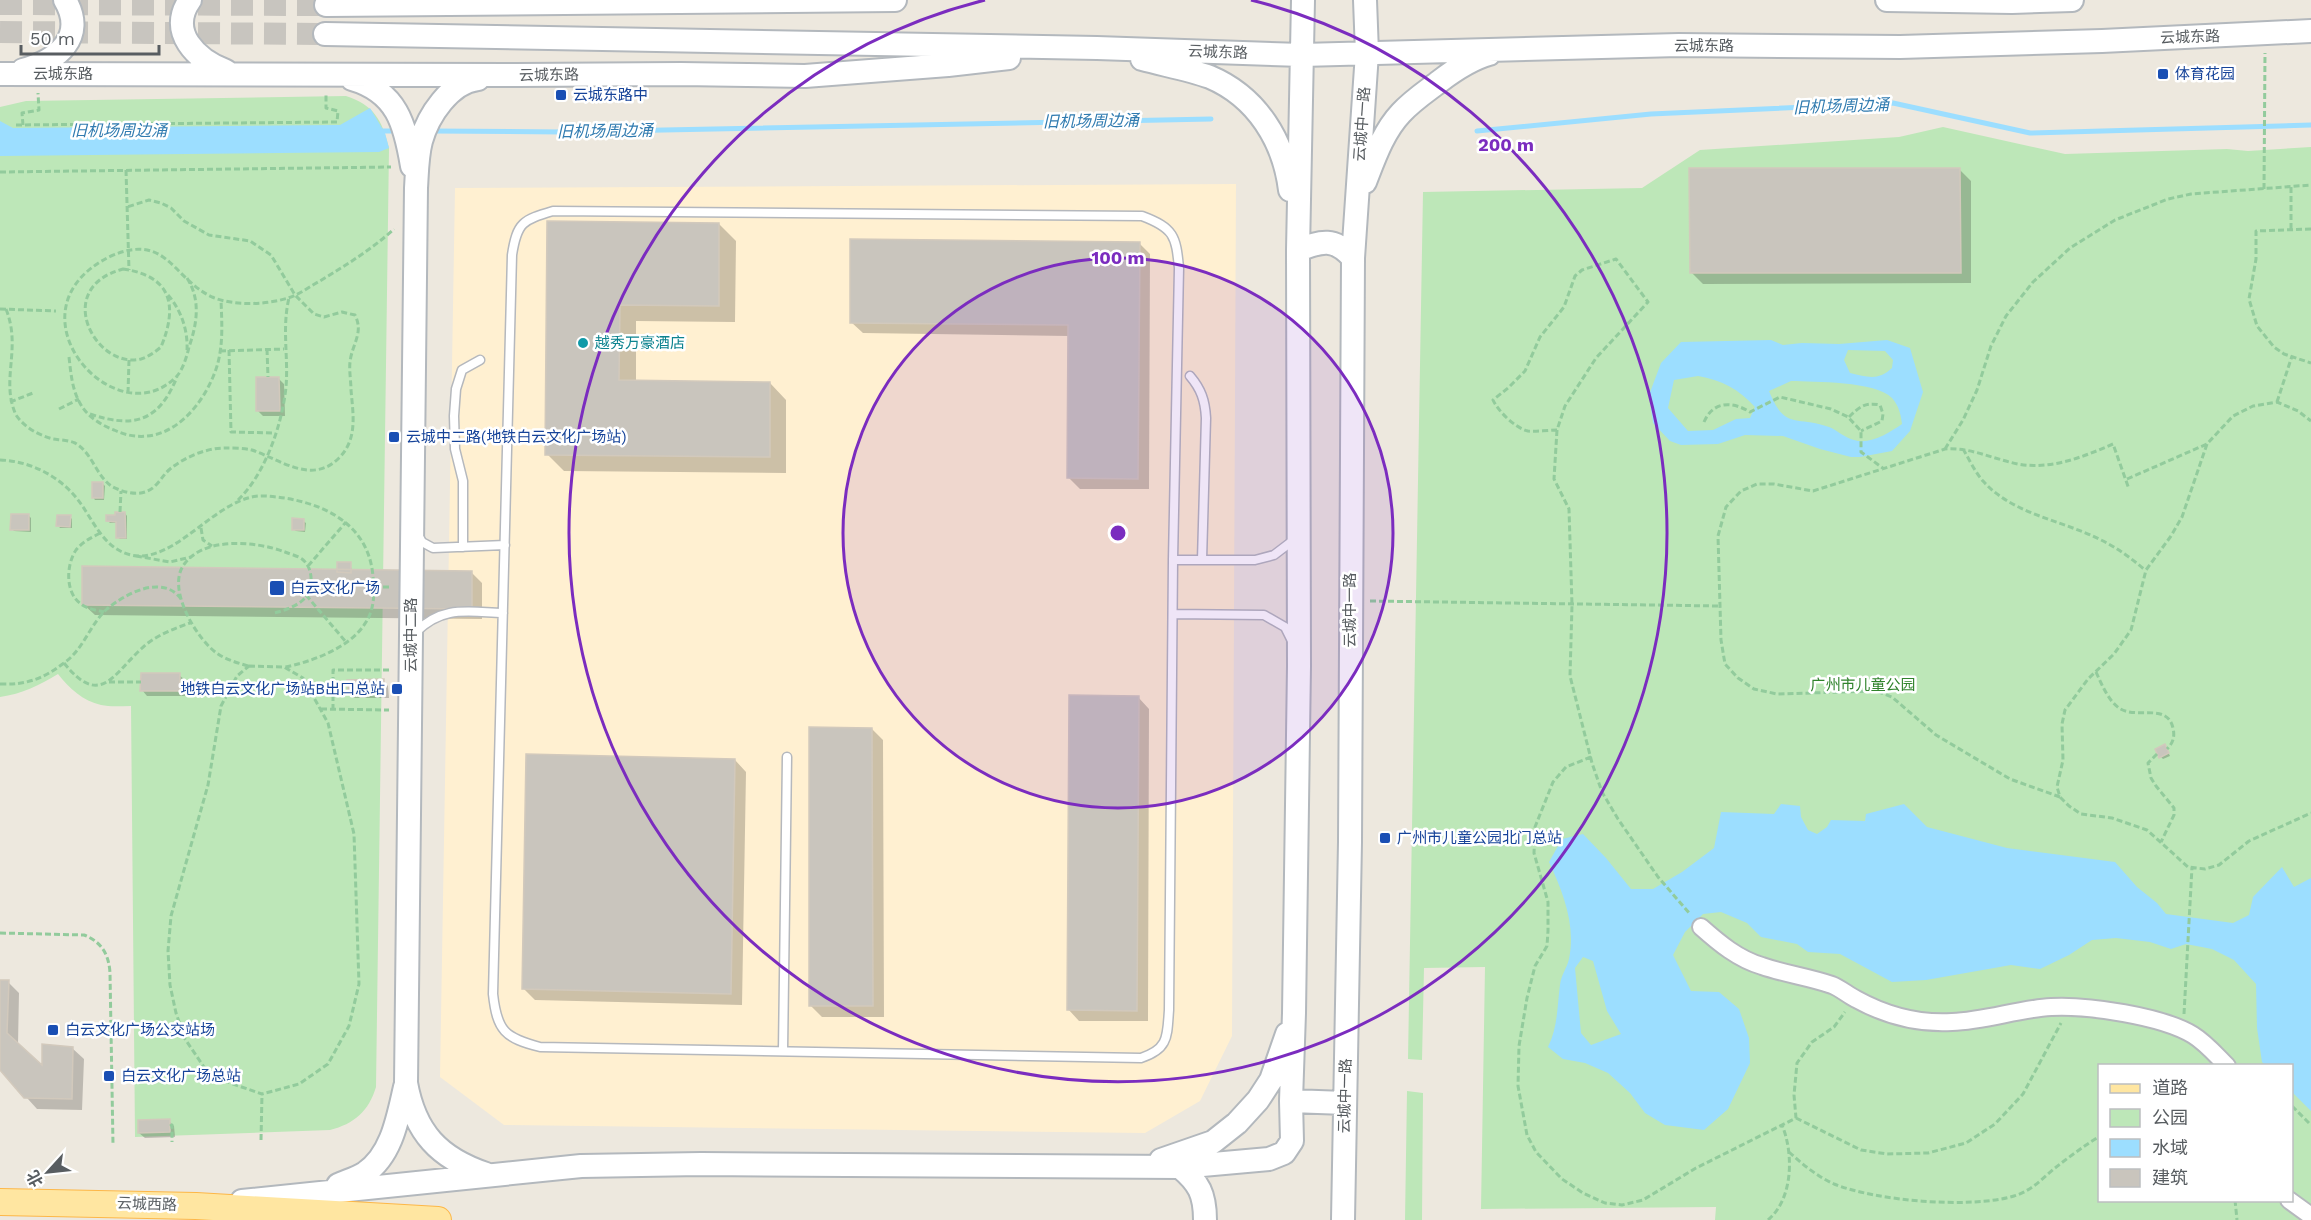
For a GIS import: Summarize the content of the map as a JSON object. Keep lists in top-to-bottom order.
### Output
{
  "streets": {
    "main road": [
      "云城东路",
      "云城中一路",
      "云城中二路",
      "云城西路"
    ]
  },
  "crossings": [
    ["云城东路", "云城中一路"]
  ],
  "water": ["旧机场周边涌"],
  "parks": ["广州市儿童公园"],
  "places": {
    "transit": [
      "体育花园",
      "云城东路中",
      "云城中二路(地铁白云文化广场站)",
      "白云文化广场",
      "地铁白云文化广场站B出口总站",
      "广州市儿童公园北门总站",
      "白云文化广场公交站场",
      "白云文化广场总站"
    ],
    "other": ["越秀万豪酒店"]
  },
  "legend": [
    "道路",
    "公园",
    "水域",
    "建筑"
  ],
  "scale_bar": "50 m",
  "north": "bottom left",
  "rings": ["200 m", "100 m"]
}
